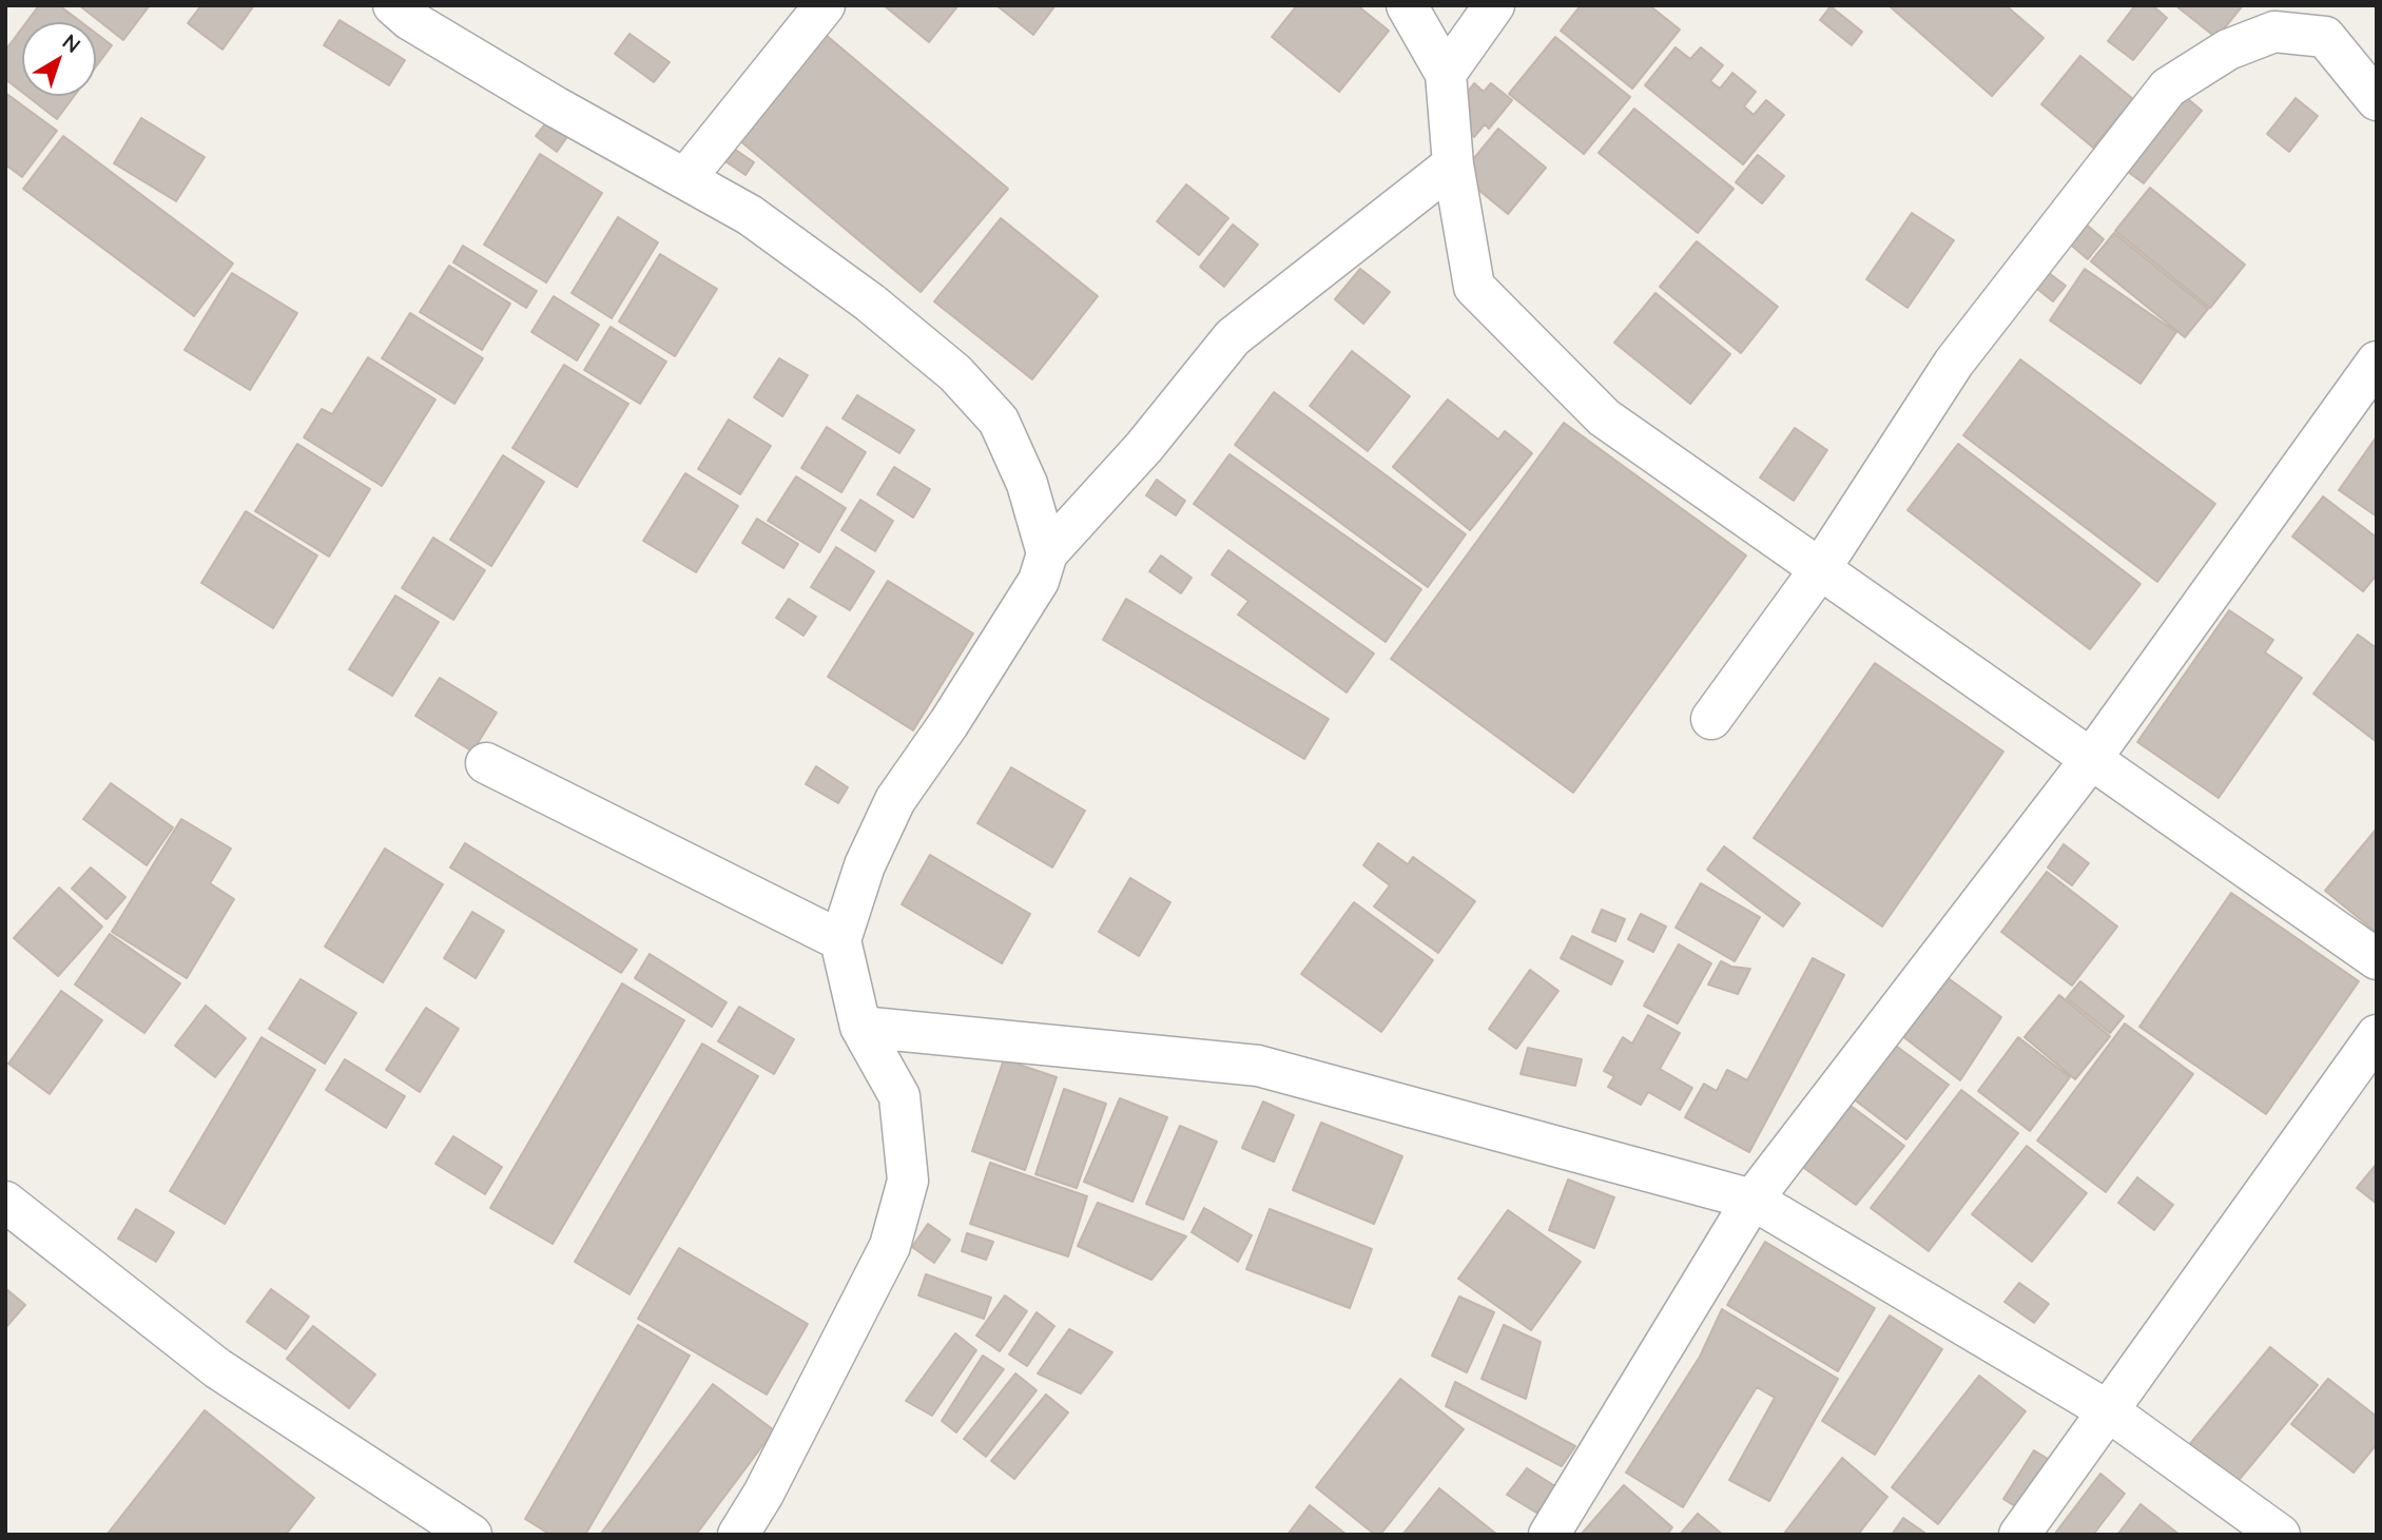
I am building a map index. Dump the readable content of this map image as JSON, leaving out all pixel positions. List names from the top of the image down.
{
  "north": "top right"
}
